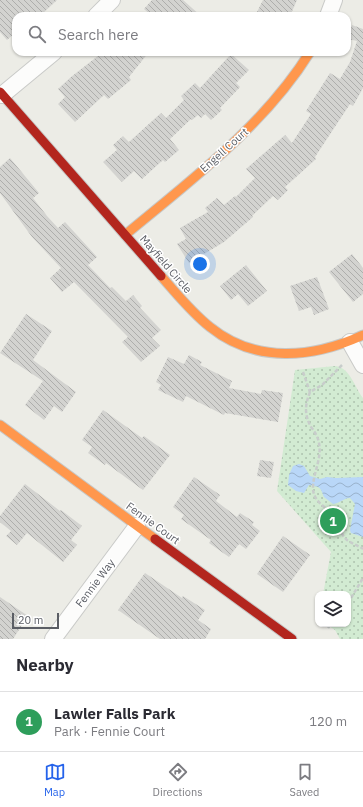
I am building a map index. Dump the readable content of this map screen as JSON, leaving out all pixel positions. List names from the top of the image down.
{
  "streets": {
    "street": [
      "Engell Court",
      "Mayfield Circle",
      "Fennie Court",
      "Fennie Way"
    ]
  },
  "crossings": [
    ["Engell Court", "Mayfield Circle"],
    ["Fennie Court", "Fennie Way"]
  ],
  "scale_bar": "20 m",
  "page": {
    "search": "Search here",
    "pins": "1",
    "scale": "20 m",
    "heading": "Nearby",
    "list": [
      {
        "mark": "1",
        "name": "Lawler Falls Park",
        "note": "Park · Fennie Court",
        "value": "120 m"
      }
    ],
    "nav": ["Map", "Directions", "Saved"]
  }
}
